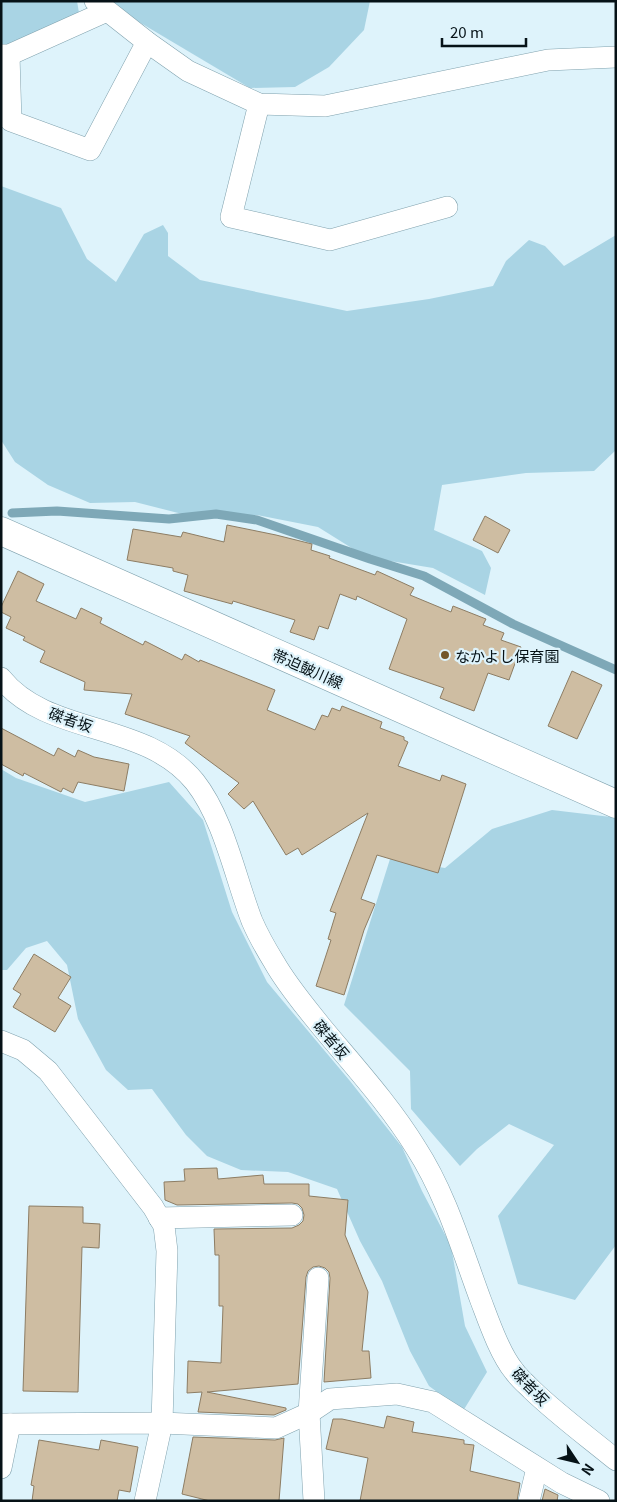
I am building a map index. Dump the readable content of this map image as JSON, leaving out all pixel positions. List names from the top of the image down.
{
  "streets": {
    "street": ["帯迫皷川線", "磔者坂"]
  },
  "places": ["なかよし保育園"],
  "scale_bar": "20 m",
  "north": "bottom right"
}
